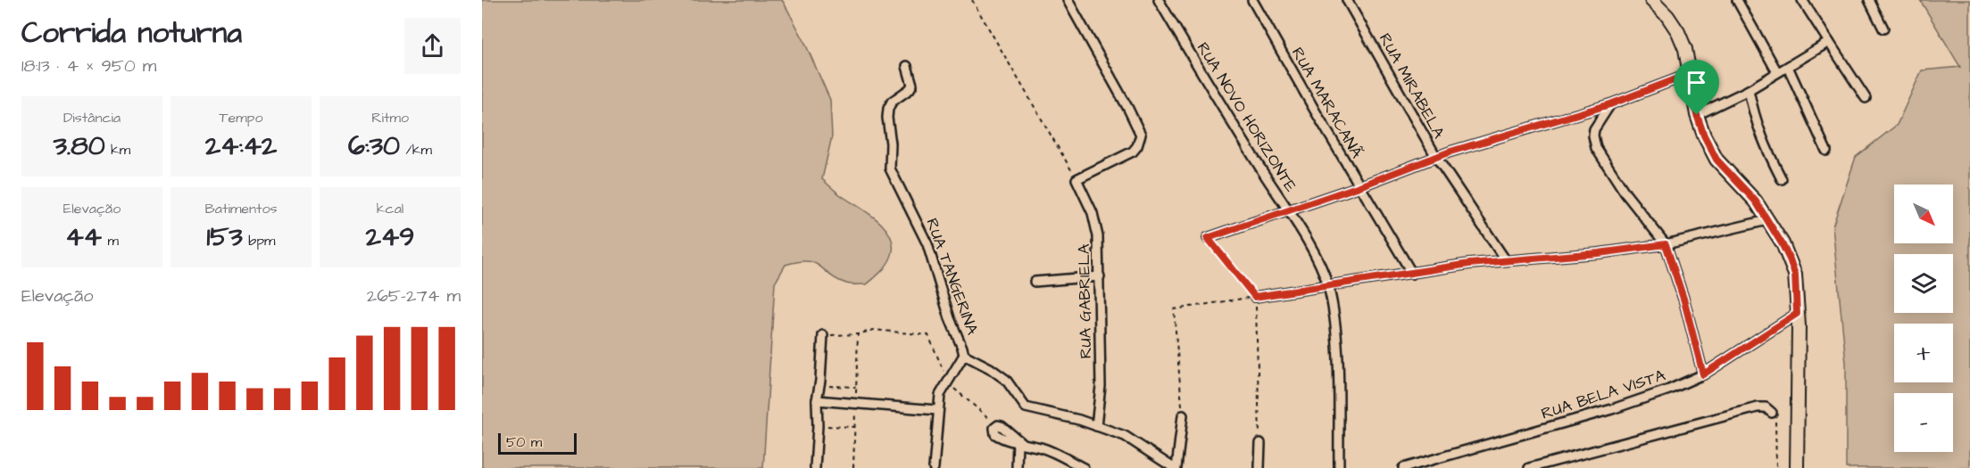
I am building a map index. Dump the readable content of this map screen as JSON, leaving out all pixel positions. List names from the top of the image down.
{
  "streets": {
    "street": [
      "RUA MIRABELA",
      "RUA MARACANÃ",
      "RUA NOVO HORIZONTE",
      "RUA TANGERINA",
      "RUA GABRIELA",
      "RUA BELA VISTA"
    ]
  },
  "scale_bar": "50 m",
  "north": "bottom right",
  "page": {
    "heading": ["Corrida noturna", "18:13 · 4 × 950 m"],
    "stats": [
      ["Distância", "3.80 km"],
      ["Tempo", "24:42"],
      ["Ritmo", "6:30 /km"],
      ["Elevação", "44 m"],
      ["Batimentos", "153 bpm"],
      ["kcal", "249"]
    ],
    "map_buttons": ["+", "−"],
    "chart": ["Elevação", "265–274 m"],
    "scale": "50 m"
  }
}
